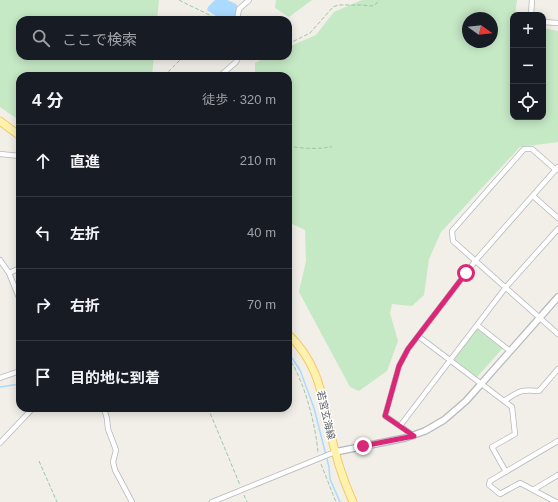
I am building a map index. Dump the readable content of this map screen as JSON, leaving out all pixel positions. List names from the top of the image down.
{
  "streets": {
    "main road": ["若宮玄海線"]
  },
  "north": "right",
  "page": {
    "map_buttons": ["+", "−"],
    "search": "ここで検索",
    "heading": ["4 分", "徒歩 · 320 m"],
    "list": [
      ["直進", "210 m"],
      ["左折", "40 m"],
      ["右折", "70 m"],
      "目的地に到着"
    ]
  }
}
